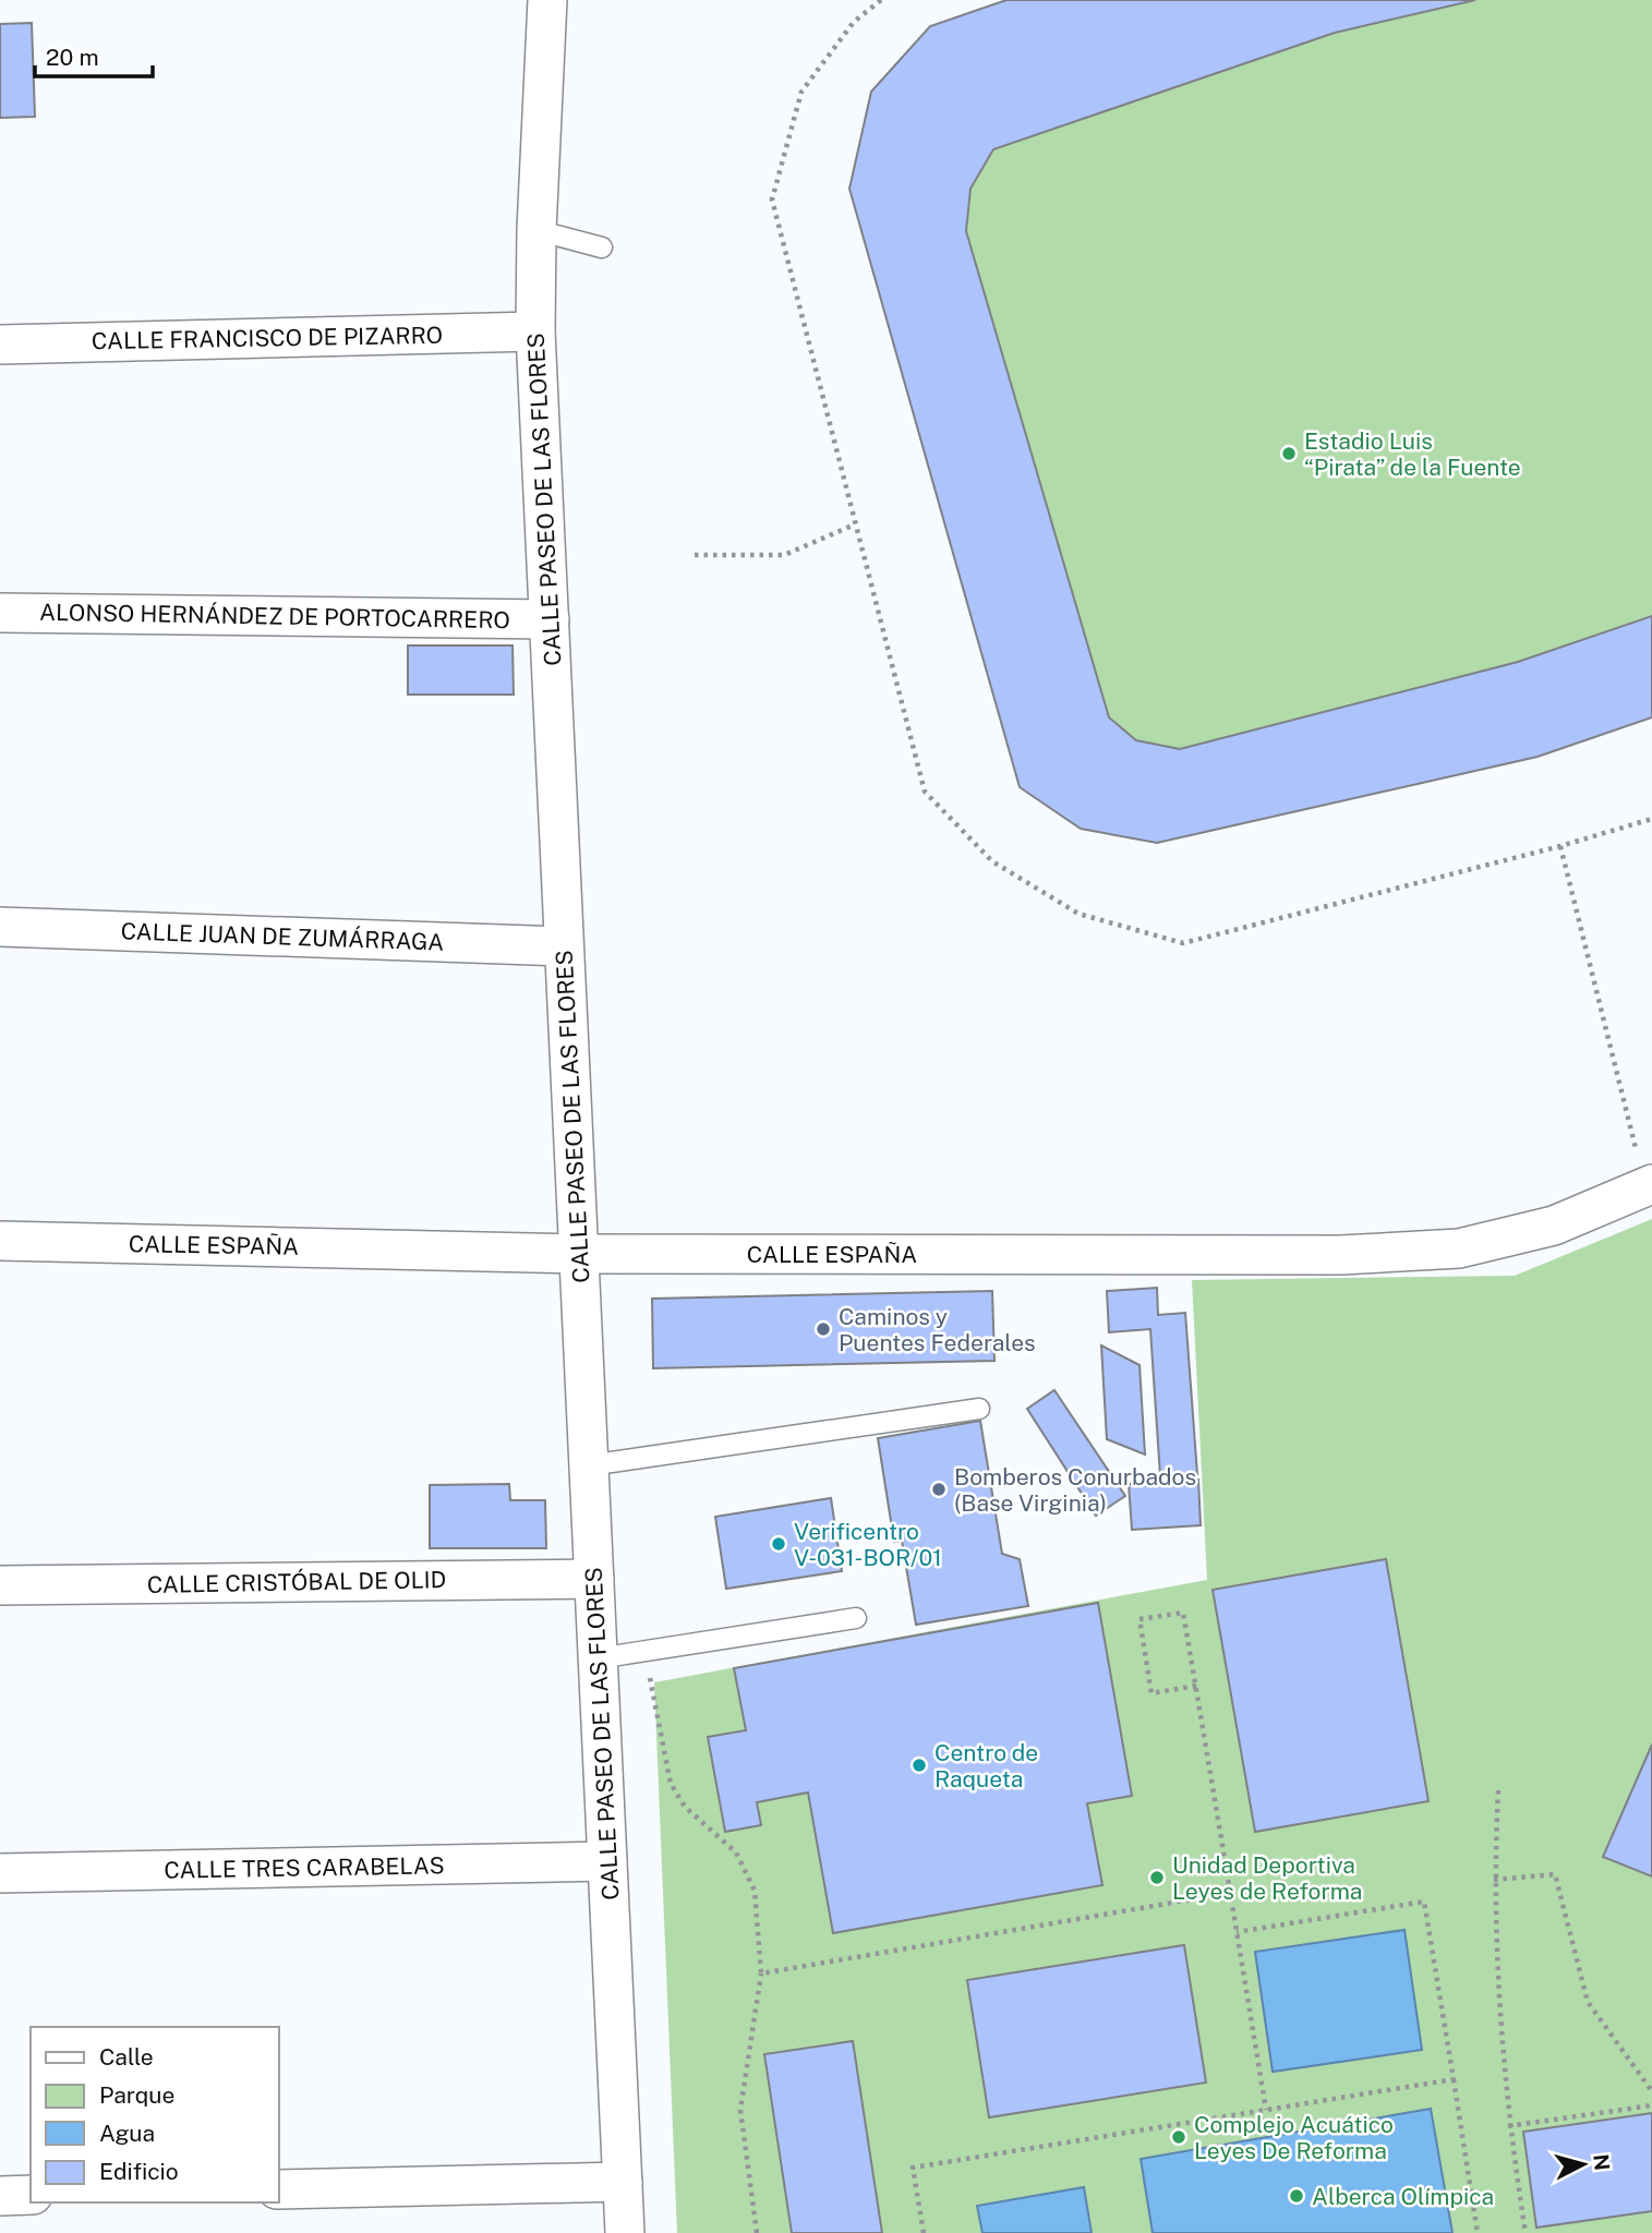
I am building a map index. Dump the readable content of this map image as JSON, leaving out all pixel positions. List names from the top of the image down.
{
  "streets": {
    "street": [
      "CALLE FRANCISCO DE PIZARRO",
      "CALLE PASEO DE LAS FLORES",
      "ALONSO HERNÁNDEZ DE PORTOCARRERO",
      "CALLE JUAN DE ZUMÁRRAGA",
      "CALLE ESPAÑA",
      "CALLE CRISTÓBAL DE OLID",
      "CALLE TRES CARABELAS"
    ]
  },
  "crossings": [
    ["CALLE FRANCISCO DE PIZARRO", "CALLE PASEO DE LAS FLORES"],
    ["CALLE PASEO DE LAS FLORES", "ALONSO HERNÁNDEZ DE PORTOCARRERO"],
    ["CALLE PASEO DE LAS FLORES", "CALLE JUAN DE ZUMÁRRAGA"],
    ["CALLE PASEO DE LAS FLORES", "CALLE ESPAÑA"],
    ["CALLE PASEO DE LAS FLORES", "CALLE CRISTÓBAL DE OLID"],
    ["CALLE PASEO DE LAS FLORES", "CALLE TRES CARABELAS"]
  ],
  "places": [
    "Estadio Luis “Pirata” de la Fuente",
    "Caminos y Puentes Federales",
    "Bomberos Conurbados (Base Virginia)",
    "Verificentro V-031-BOR/01",
    "Centro de Raqueta",
    "Unidad Deportiva Leyes de Reforma",
    "Complejo Acuático Leyes De Reforma",
    "Alberca Olímpica"
  ],
  "legend": [
    "Calle",
    "Parque",
    "Agua",
    "Edificio"
  ],
  "scale_bar": "20 m",
  "north": "right"
}
